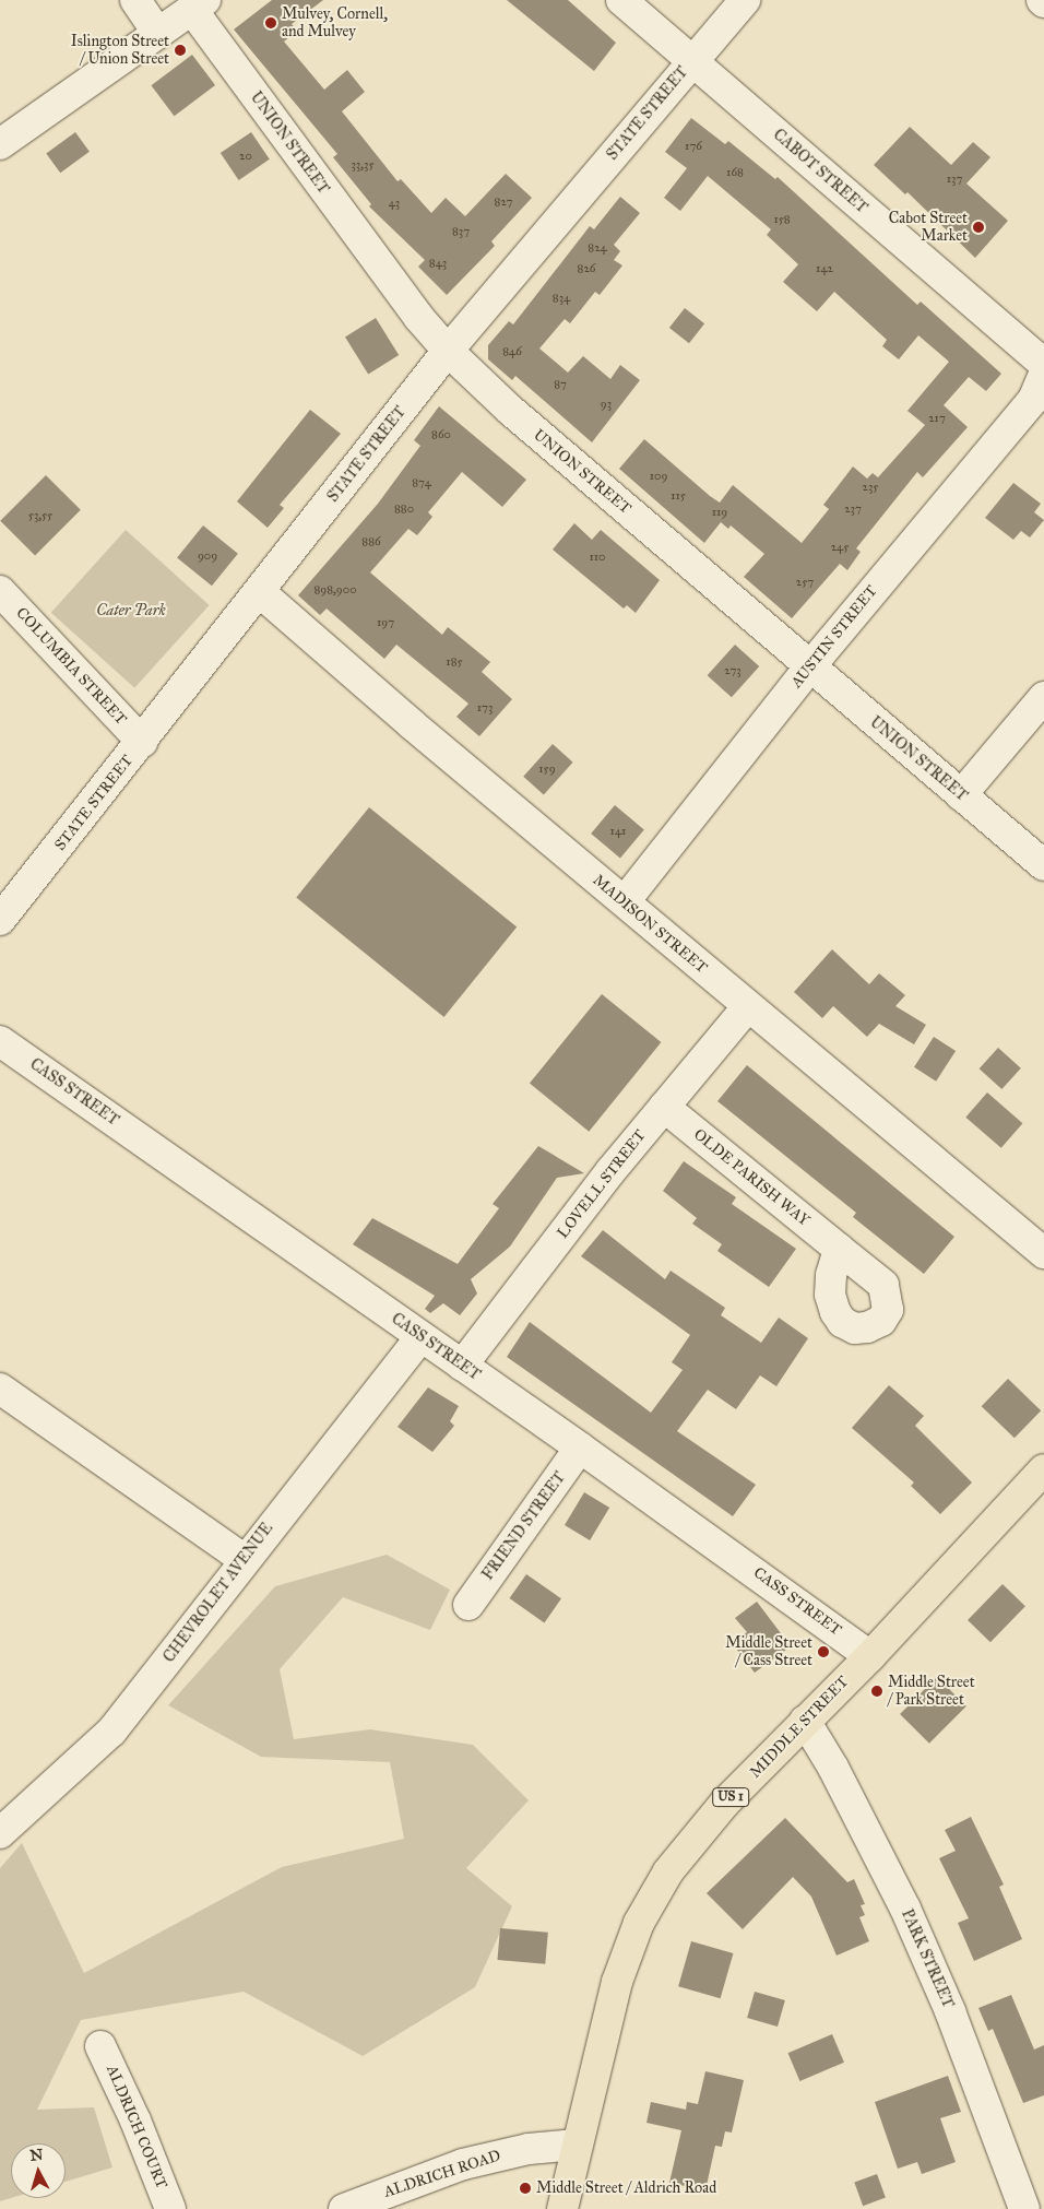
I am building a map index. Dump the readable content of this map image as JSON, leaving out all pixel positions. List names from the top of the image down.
{
  "streets": {
    "main road": ["MIDDLE STREET", "US 1"],
    "street": [
      "STATE STREET",
      "UNION STREET",
      "CABOT STREET",
      "AUSTIN STREET",
      "COLUMBIA STREET",
      "MADISON STREET",
      "CASS STREET",
      "OLDE PARISH WAY",
      "LOVELL STREET",
      "FRIEND STREET",
      "CHEVROLET AVENUE",
      "PARK STREET",
      "ALDRICH COURT",
      "ALDRICH ROAD"
    ]
  },
  "crossings": [
    ["STATE STREET", "UNION STREET"],
    ["STATE STREET", "CABOT STREET"],
    ["STATE STREET", "COLUMBIA STREET"],
    ["STATE STREET", "MADISON STREET"],
    ["UNION STREET", "AUSTIN STREET"],
    ["AUSTIN STREET", "MADISON STREET"],
    ["MADISON STREET", "LOVELL STREET"],
    ["CASS STREET", "LOVELL STREET"],
    ["CASS STREET", "FRIEND STREET"],
    ["CASS STREET", "CHEVROLET AVENUE"],
    ["CASS STREET", "MIDDLE STREET"],
    ["OLDE PARISH WAY", "LOVELL STREET"],
    ["MIDDLE STREET", "PARK STREET"],
    ["MIDDLE STREET", "ALDRICH ROAD"]
  ],
  "parks": ["Cater Park"],
  "places": [
    "Mulvey, Cornell, and Mulvey",
    "Islington Street / Union Street",
    "Cabot Street Market",
    "Middle Street / Cass Street",
    "Middle Street / Park Street",
    "Middle Street / Aldrich Road"
  ],
  "house_numbers": [
    "176",
    "20",
    "33,35",
    "168",
    "137",
    "827",
    "43",
    "158",
    "837",
    "824",
    "843",
    "826",
    "142",
    "834",
    "846",
    "87",
    "93",
    "217",
    "860",
    "109",
    "874",
    "235",
    "115",
    "880",
    "237",
    "119",
    "53,55",
    "886",
    "245",
    "909",
    "110",
    "257",
    "898,900",
    "197",
    "185",
    "273",
    "173",
    "159",
    "141"
  ],
  "north": "top"
}
